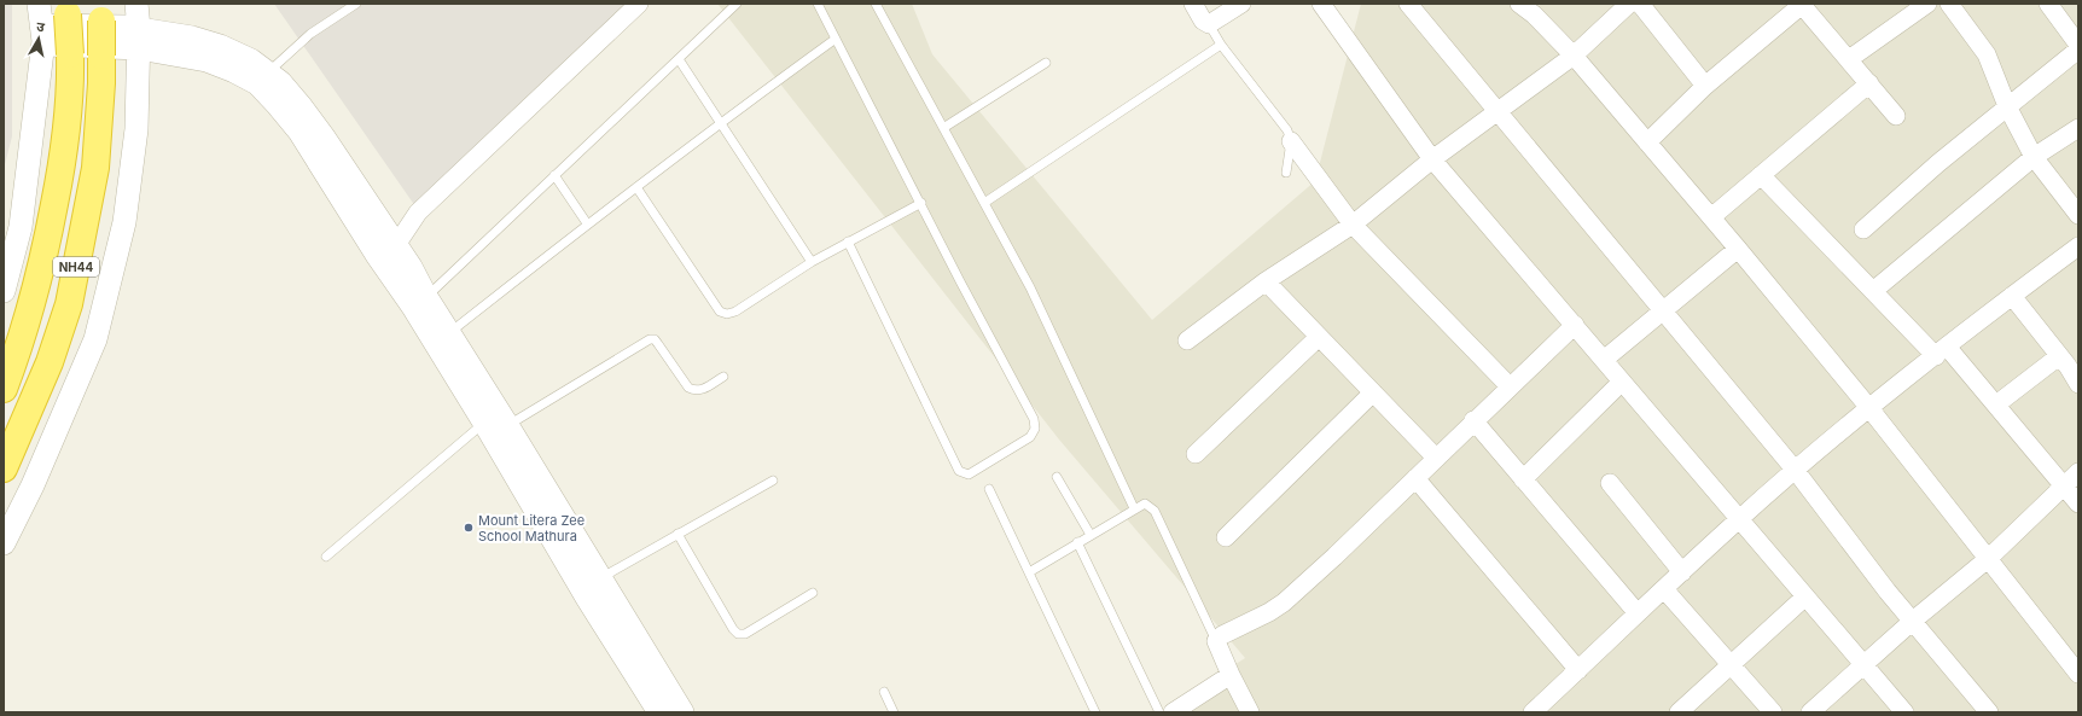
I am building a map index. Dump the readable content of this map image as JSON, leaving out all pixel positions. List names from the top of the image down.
{
  "streets": {
    "highway": ["NH44"]
  },
  "places": ["Mount Litera Zee School Mathura"],
  "north": "top"
}
